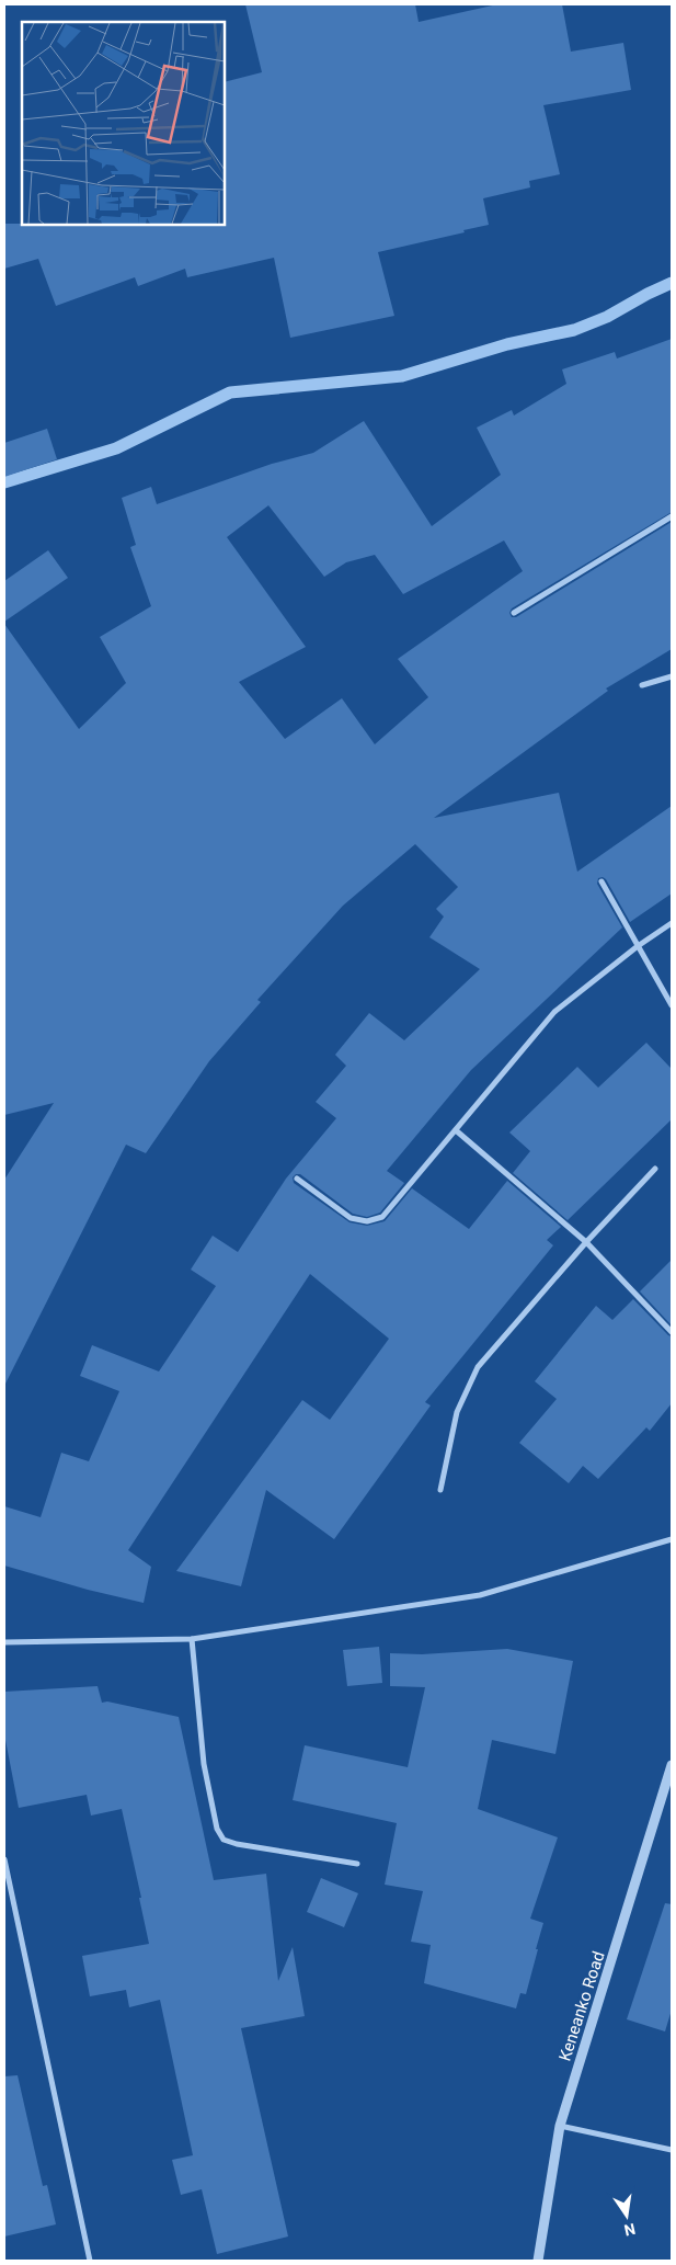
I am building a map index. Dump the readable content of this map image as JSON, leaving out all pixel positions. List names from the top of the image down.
{
  "streets": {
    "street": ["Keneanko Road"]
  },
  "north": "bottom"
}
